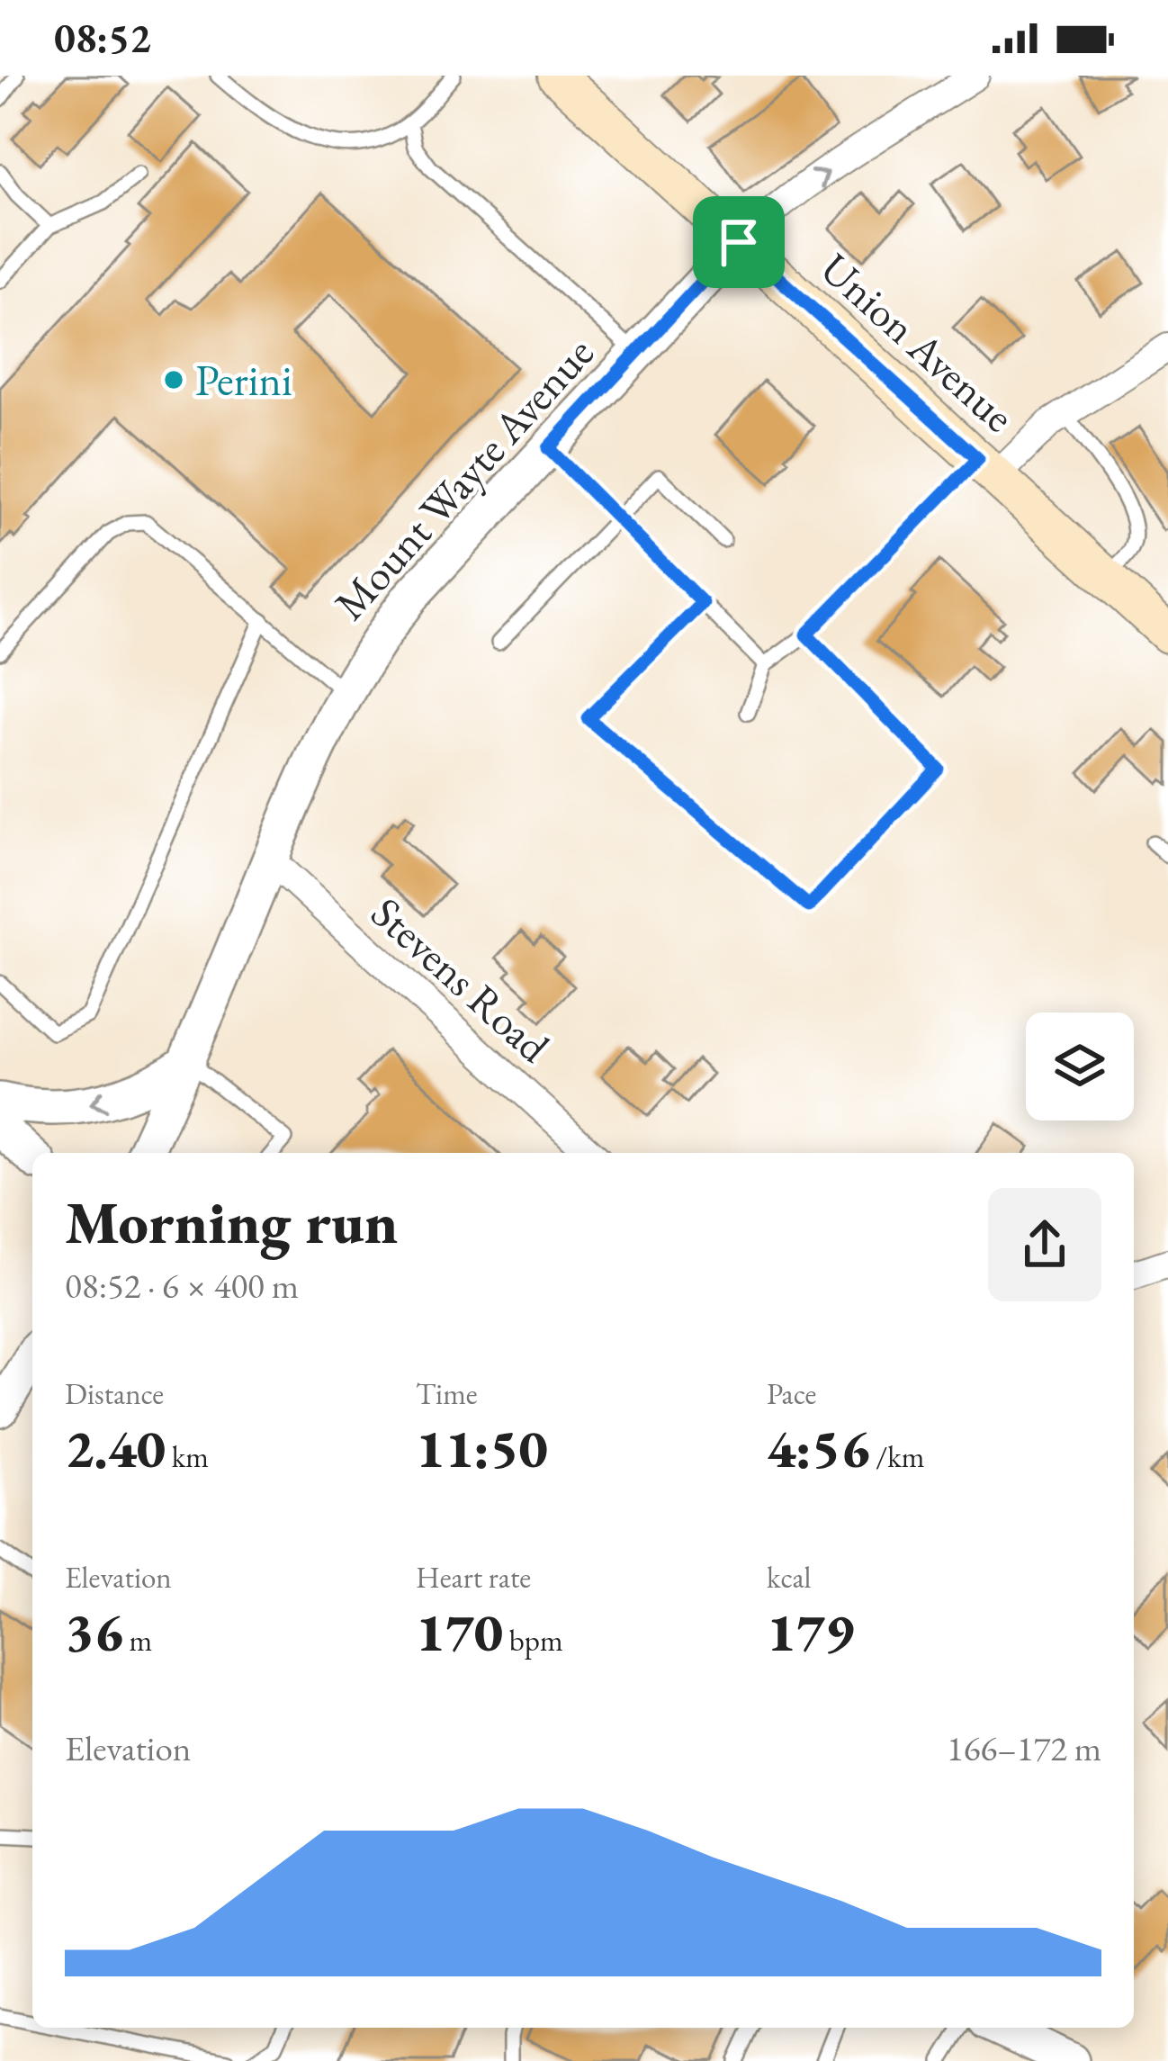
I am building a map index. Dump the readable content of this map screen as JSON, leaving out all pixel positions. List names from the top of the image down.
{
  "streets": {
    "main road": ["Union Avenue"],
    "street": ["Mount Wayte Avenue", "Stevens Road"]
  },
  "crossings": [
    ["Union Avenue", "Mount Wayte Avenue"],
    ["Mount Wayte Avenue", "Stevens Road"]
  ],
  "places": ["Perini"],
  "page": {
    "status": "08:52",
    "heading": ["Morning run", "08:52 · 6 × 400 m"],
    "stats": [
      ["Distance", "2.40 km"],
      ["Time", "11:50"],
      ["Pace", "4:56 /km"],
      ["Elevation", "36 m"],
      ["Heart rate", "170 bpm"],
      ["kcal", "179"]
    ],
    "chart": ["Elevation", "166–172 m"]
  }
}
